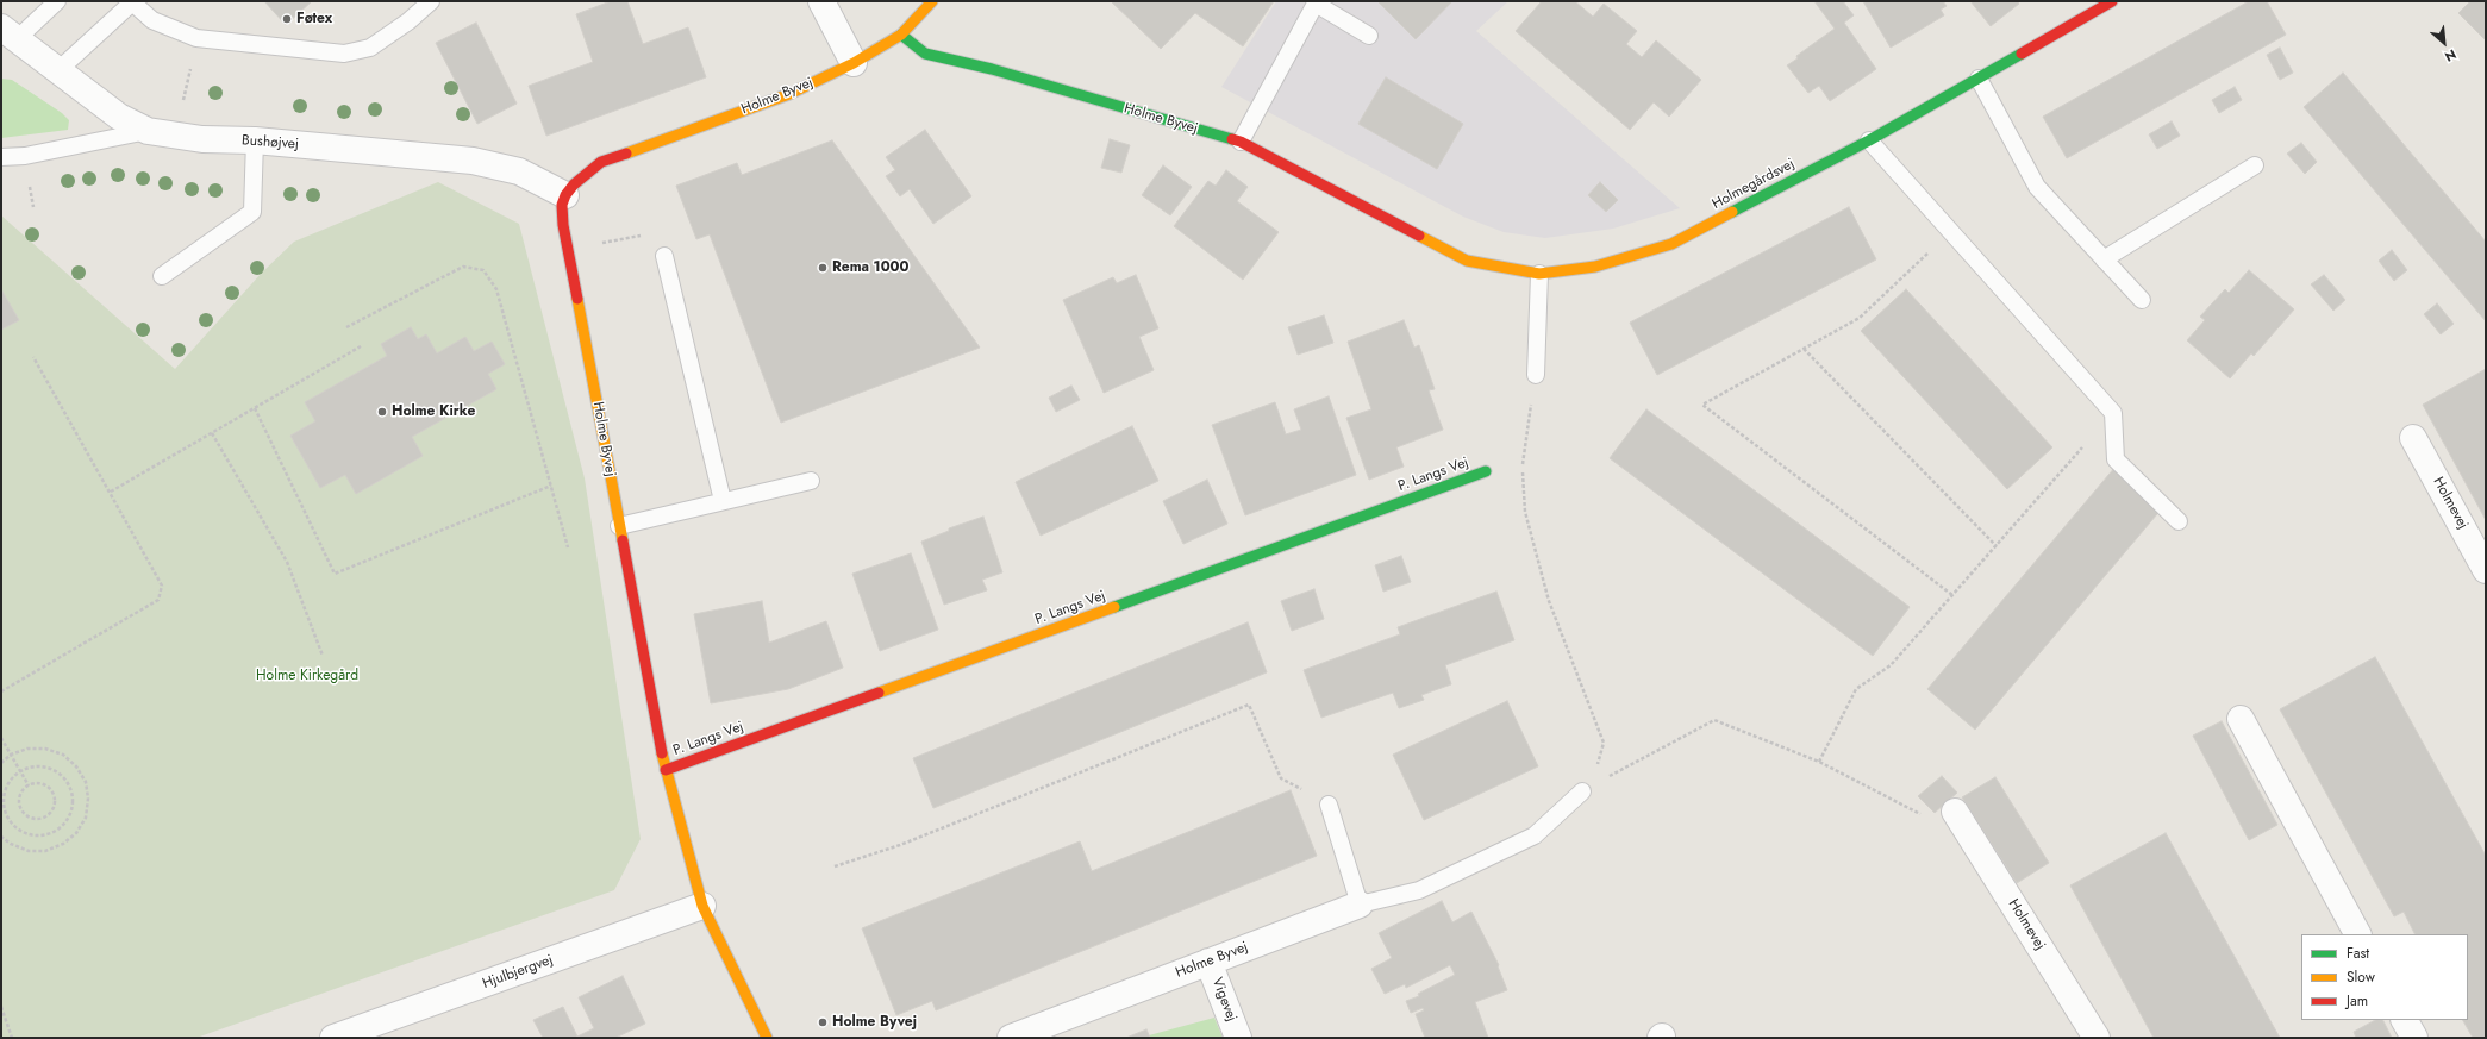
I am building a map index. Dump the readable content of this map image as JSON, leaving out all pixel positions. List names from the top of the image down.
{
  "streets": {
    "street": [
      "Holme Byvej",
      "Bushøjvej",
      "Holmegårdsvej",
      "P. Langs Vej",
      "Holmevej",
      "Hjulbjergvej",
      "Vigevej"
    ]
  },
  "crossings": [
    ["Holme Byvej", "Bushøjvej"],
    ["Holme Byvej", "Holmegårdsvej"],
    ["Holme Byvej", "P. Langs Vej"],
    ["Holme Byvej", "Hjulbjergvej"],
    ["Holme Byvej", "Vigevej"]
  ],
  "parks": ["Holme Kirkegård"],
  "places": [
    "Føtex",
    "Rema 1000",
    "Holme Kirke",
    "Holme Byvej"
  ],
  "legend": ["Fast", "Slow", "Jam"],
  "north": "bottom right"
}
